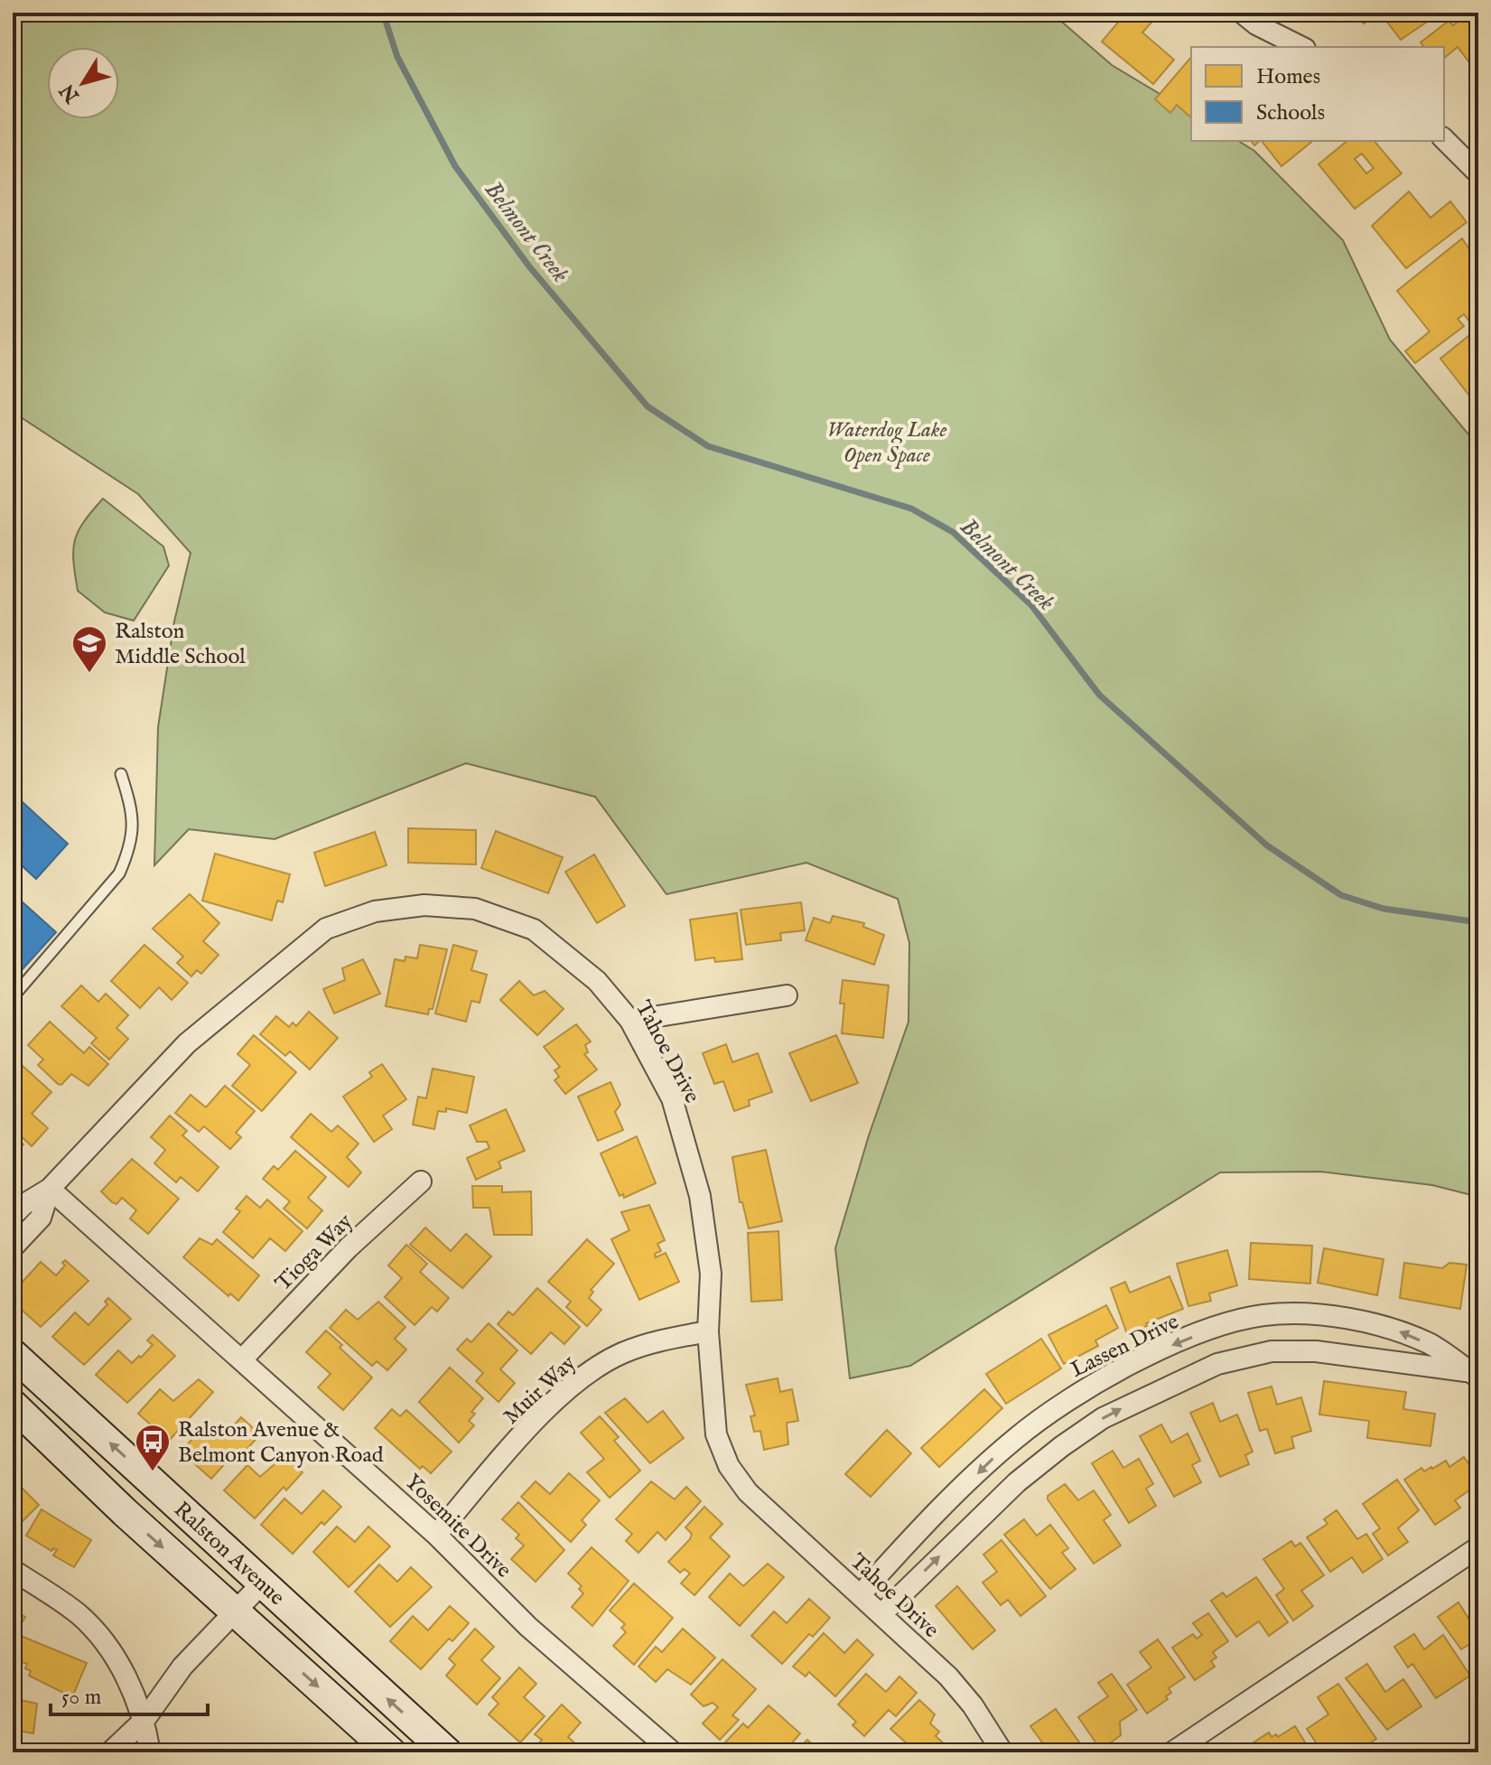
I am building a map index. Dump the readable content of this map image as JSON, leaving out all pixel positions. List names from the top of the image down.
{
  "streets": {
    "main road": ["Ralston Avenue"],
    "street": [
      "Tahoe Drive",
      "Tioga Way",
      "Lassen Drive",
      "Muir Way",
      "Yosemite Drive"
    ]
  },
  "crossings": [
    ["Tahoe Drive", "Lassen Drive"],
    ["Tahoe Drive", "Muir Way"],
    ["Tahoe Drive", "Yosemite Drive"],
    ["Tioga Way", "Yosemite Drive"],
    ["Muir Way", "Yosemite Drive"]
  ],
  "water": ["Belmont Creek"],
  "parks": ["Waterdog Lake Open Space"],
  "places": {
    "school or university": ["Ralston Middle School"],
    "bus stop": ["Ralston Avenue & Belmont Canyon Road"]
  },
  "legend": ["Homes", "Schools"],
  "scale_bar": "50 m",
  "north": "bottom left"
}
